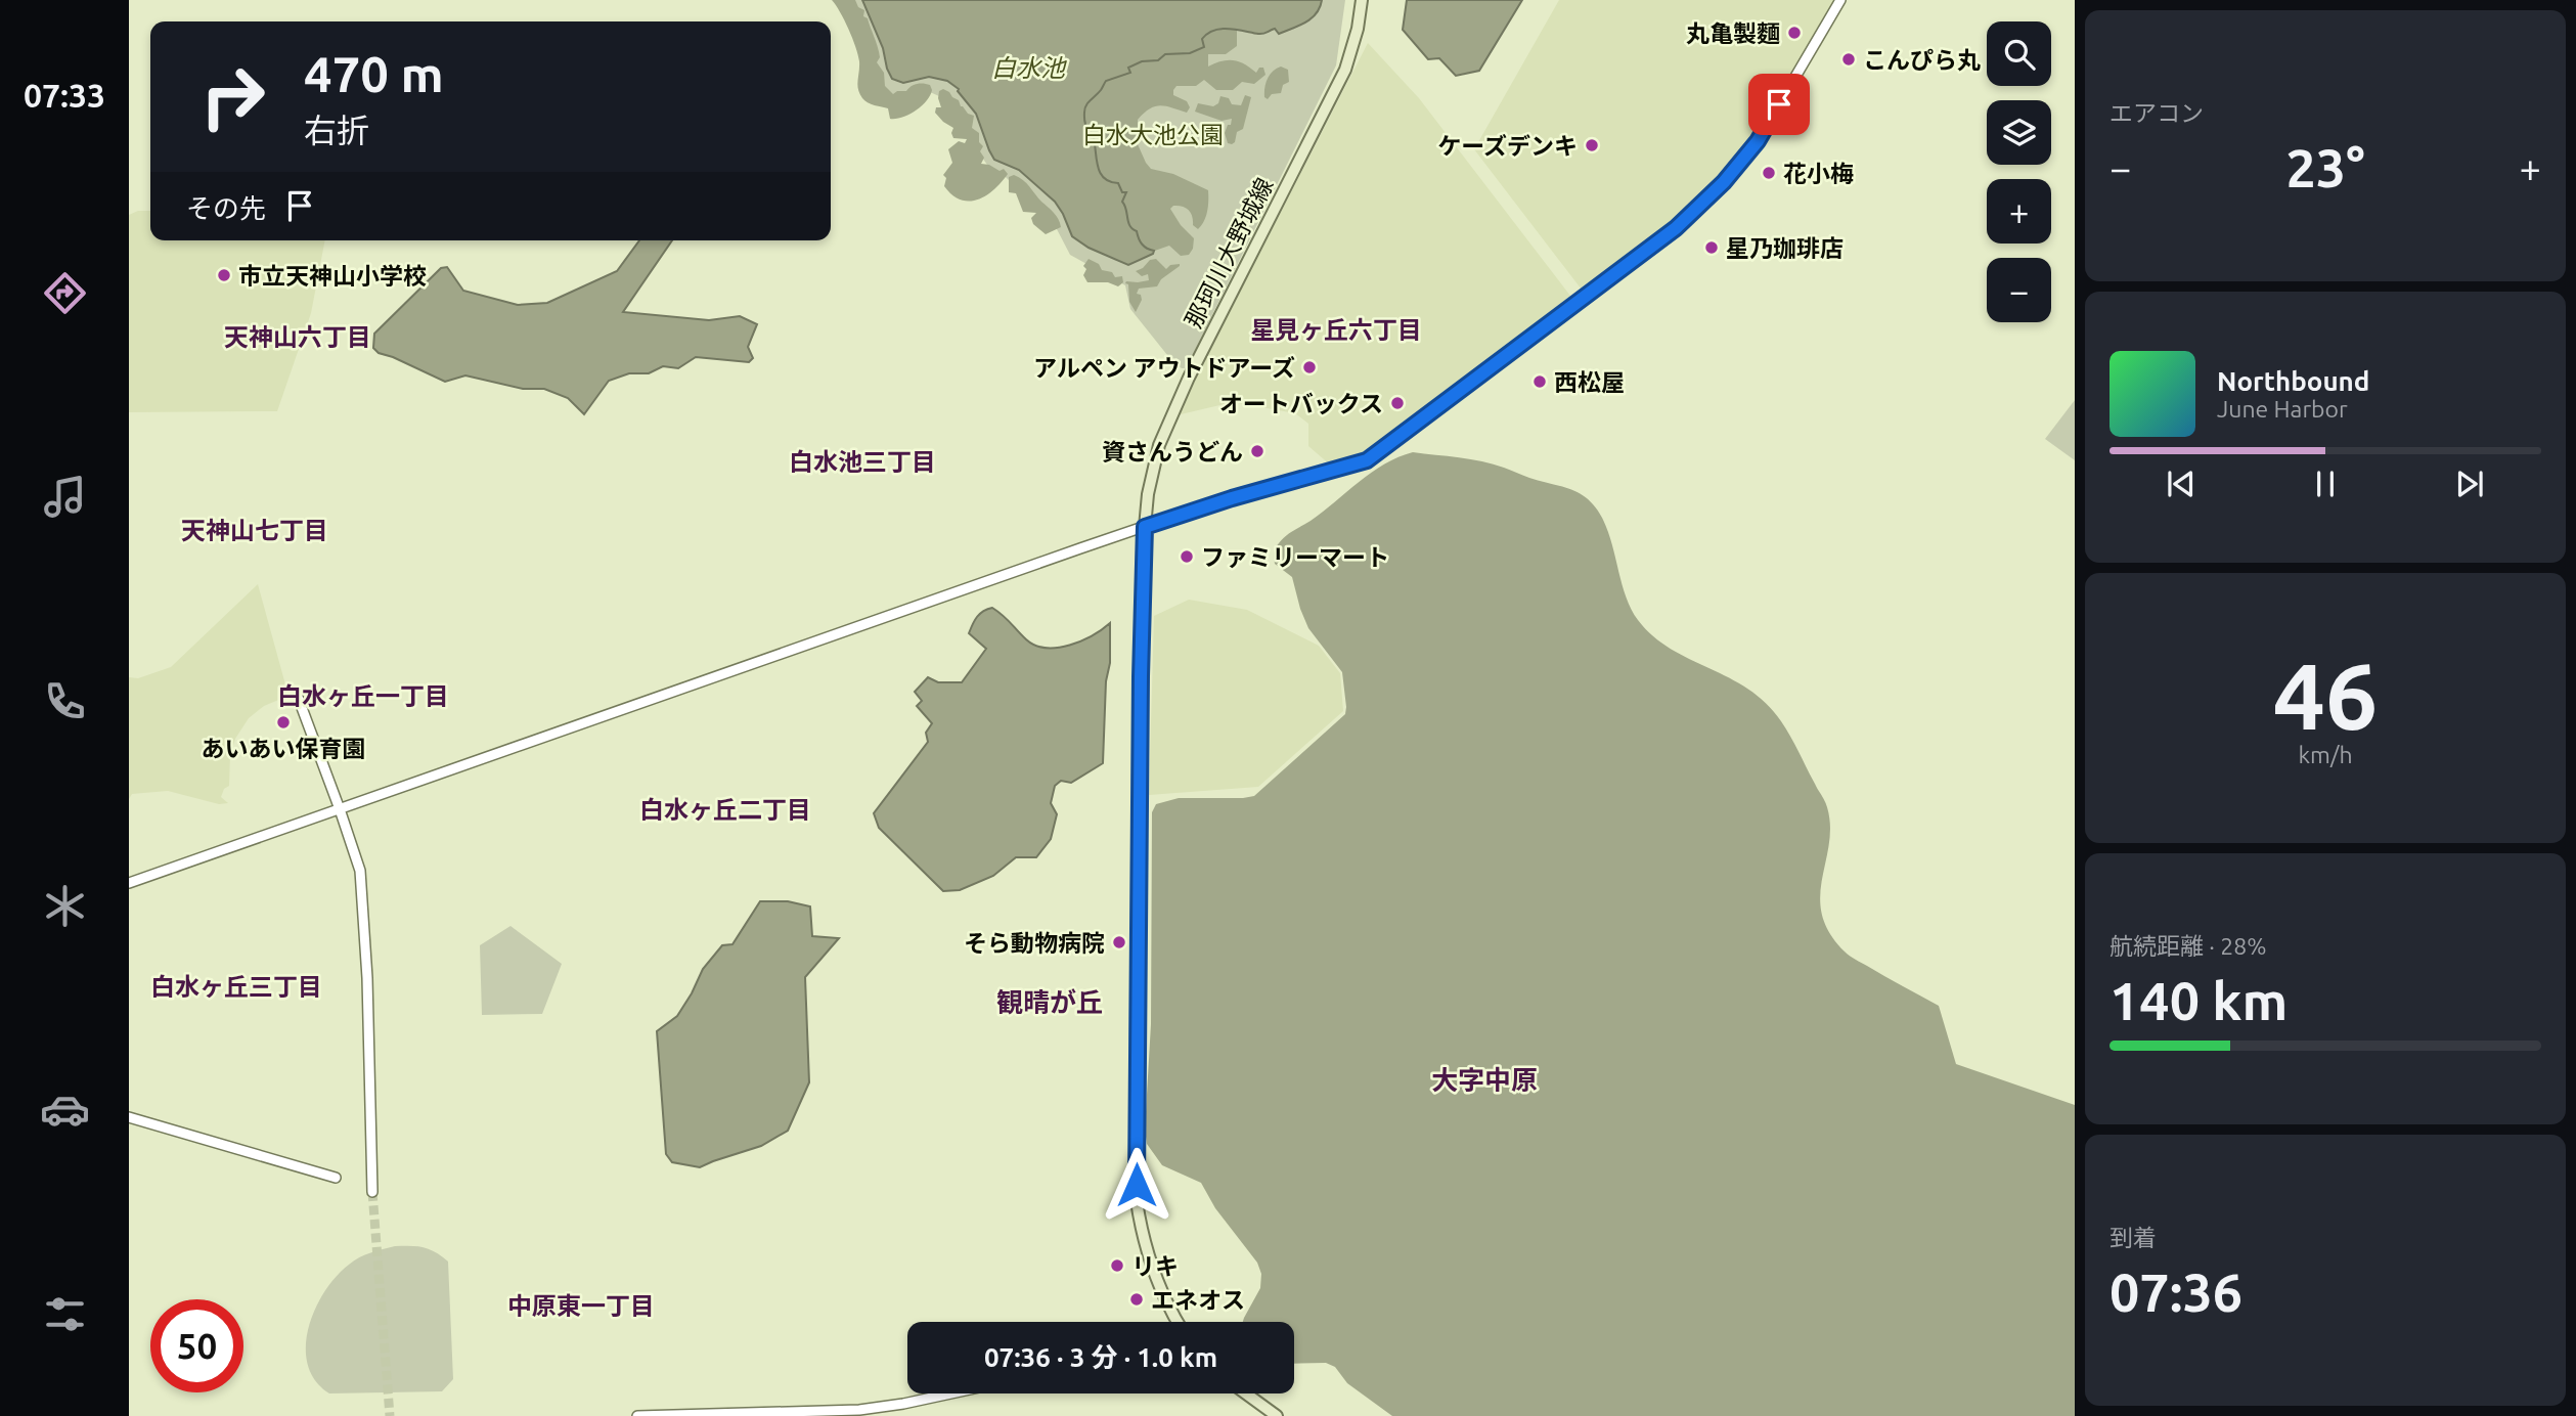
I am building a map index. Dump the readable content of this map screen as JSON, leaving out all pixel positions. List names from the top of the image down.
{
  "streets": {
    "main road": ["那珂川大野城線"]
  },
  "districts": [
    "星見ヶ丘六丁目",
    "天神山六丁目",
    "白水池三丁目",
    "天神山七丁目",
    "白水ヶ丘一丁目",
    "白水ヶ丘二丁目",
    "白水ヶ丘三丁目",
    "観晴が丘",
    "大字中原",
    "中原東一丁目"
  ],
  "water": ["白水池"],
  "parks": ["白水大池公園"],
  "places": [
    "丸亀製麵",
    "こんぴら丸",
    "ケーズデンキ",
    "花小梅",
    "星乃珈琲店",
    "市立天神山小学校",
    "アルペン アウトドアーズ",
    "西松屋",
    "オートバックス",
    "資さんうどん",
    "ファミリーマート",
    "あいあい保育園",
    "そら動物病院",
    "リキ",
    "エネオス"
  ],
  "page": {
    "tabs": "07:33",
    "tile": [
      "エアコン",
      ["46", "km/h"],
      ["航続距離 · 28%", "140 km"],
      ["到着", "07:36"]
    ],
    "map_buttons": ["+", "−"],
    "turn": ["470 m", "右折"],
    "heat": ["−", "23°", "+"],
    "then": "その先",
    "song": ["Northbound", "June Harbor"],
    "limit": "50",
    "trip": "07:36 · 3 分 · 1.0 km"
  }
}
